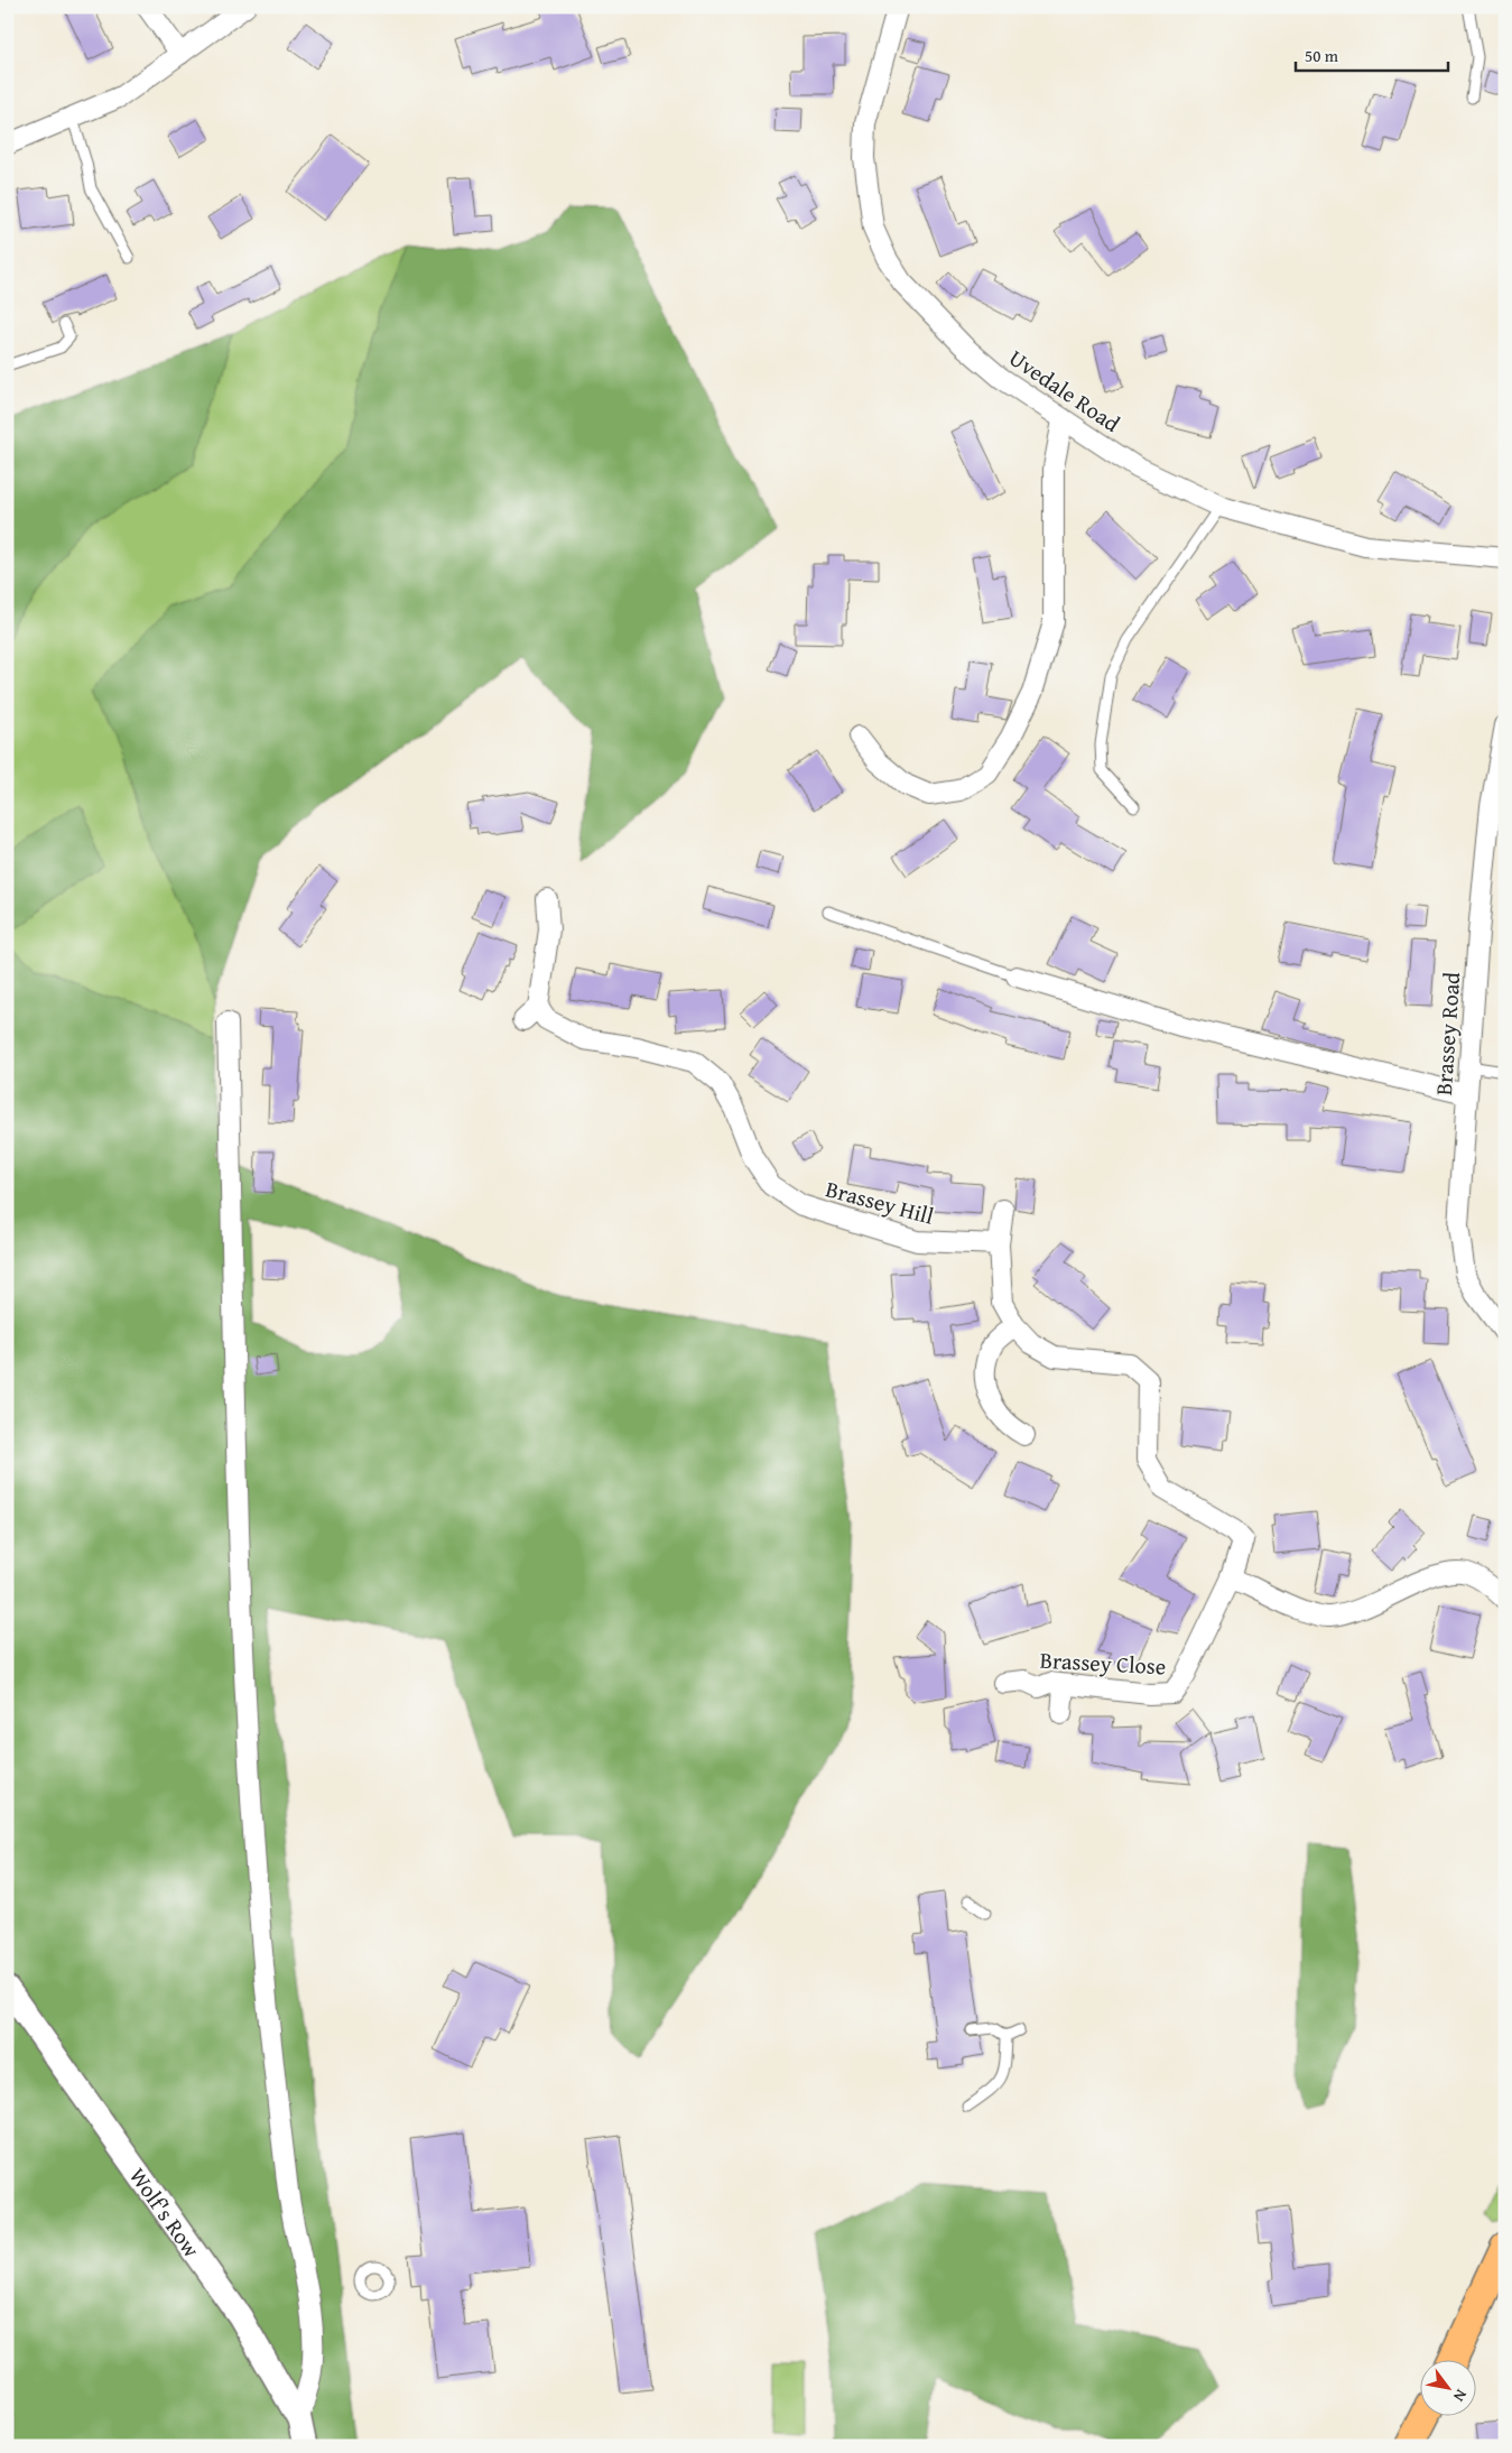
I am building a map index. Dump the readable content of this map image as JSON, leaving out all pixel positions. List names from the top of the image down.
{
  "streets": {
    "street": [
      "Uvedale Road",
      "Brassey Road",
      "Brassey Hill",
      "Brassey Close",
      "Wolf's Row"
    ]
  },
  "scale_bar": "50 m",
  "north": "bottom right"
}
